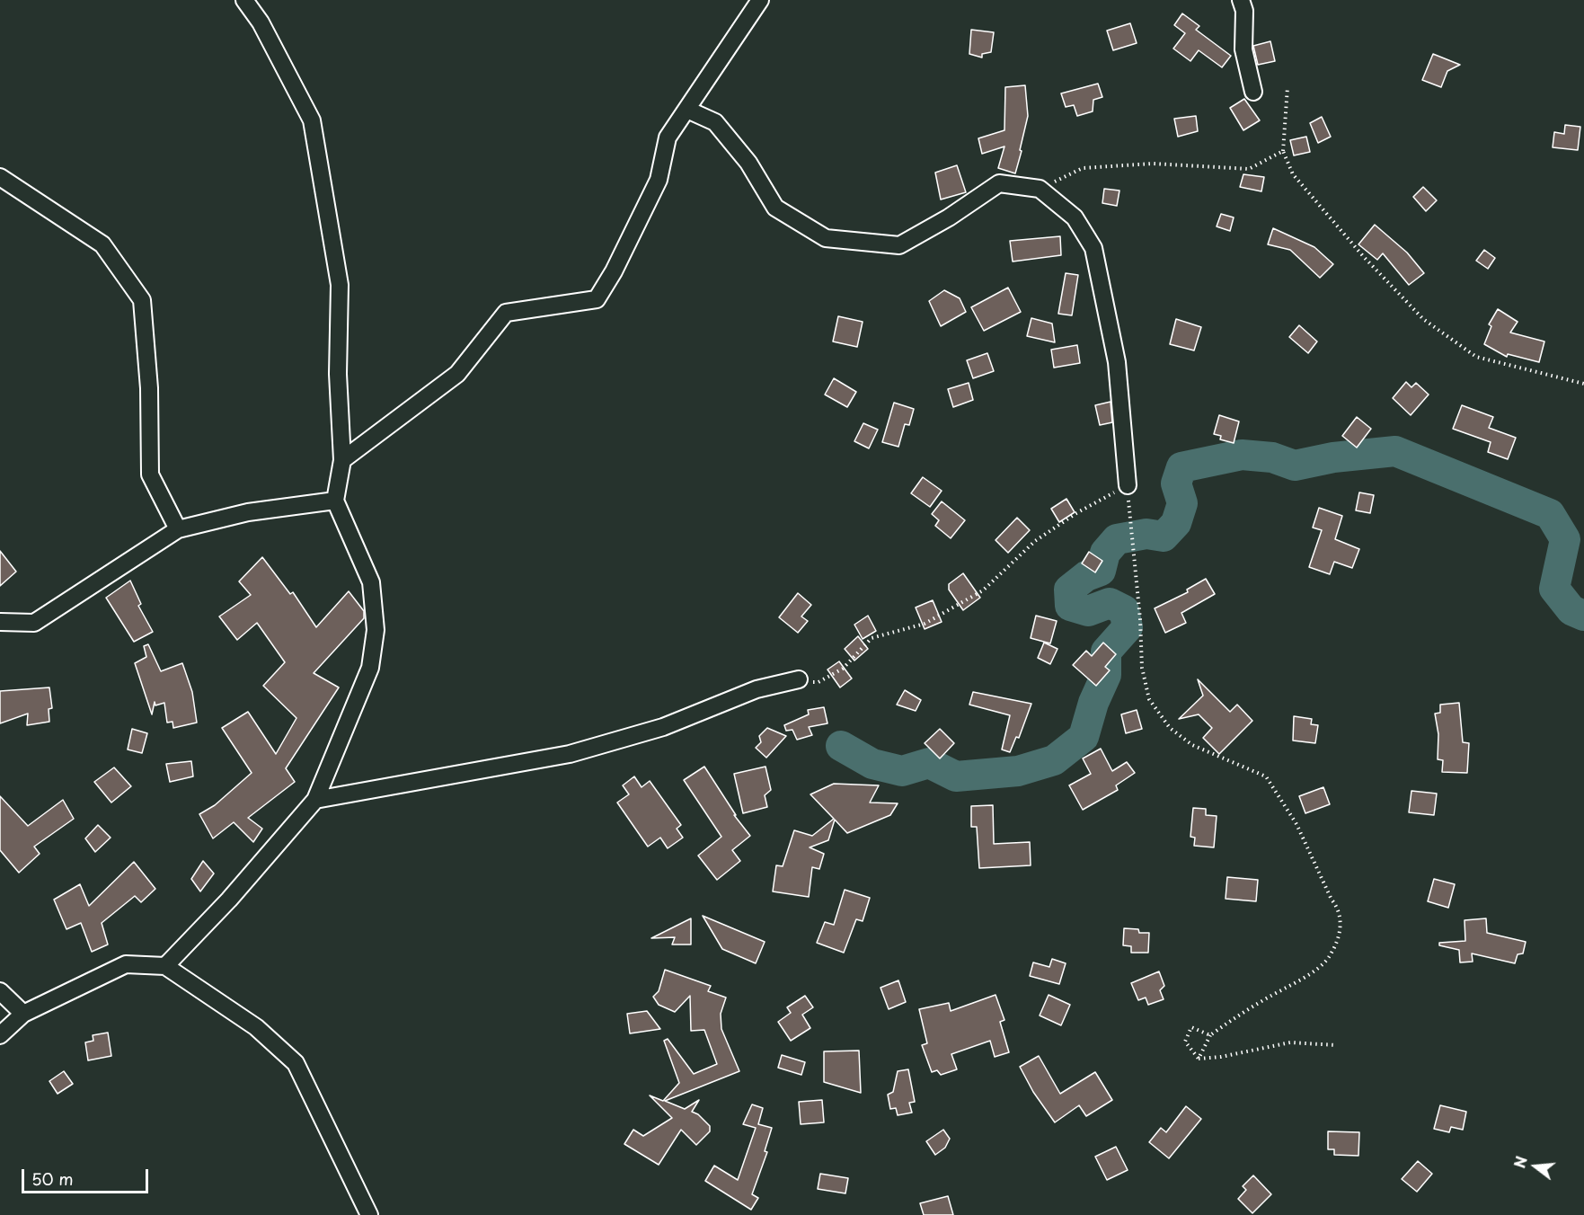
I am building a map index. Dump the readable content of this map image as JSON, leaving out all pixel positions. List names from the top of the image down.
{
  "scale_bar": "50 m",
  "north": "left"
}
